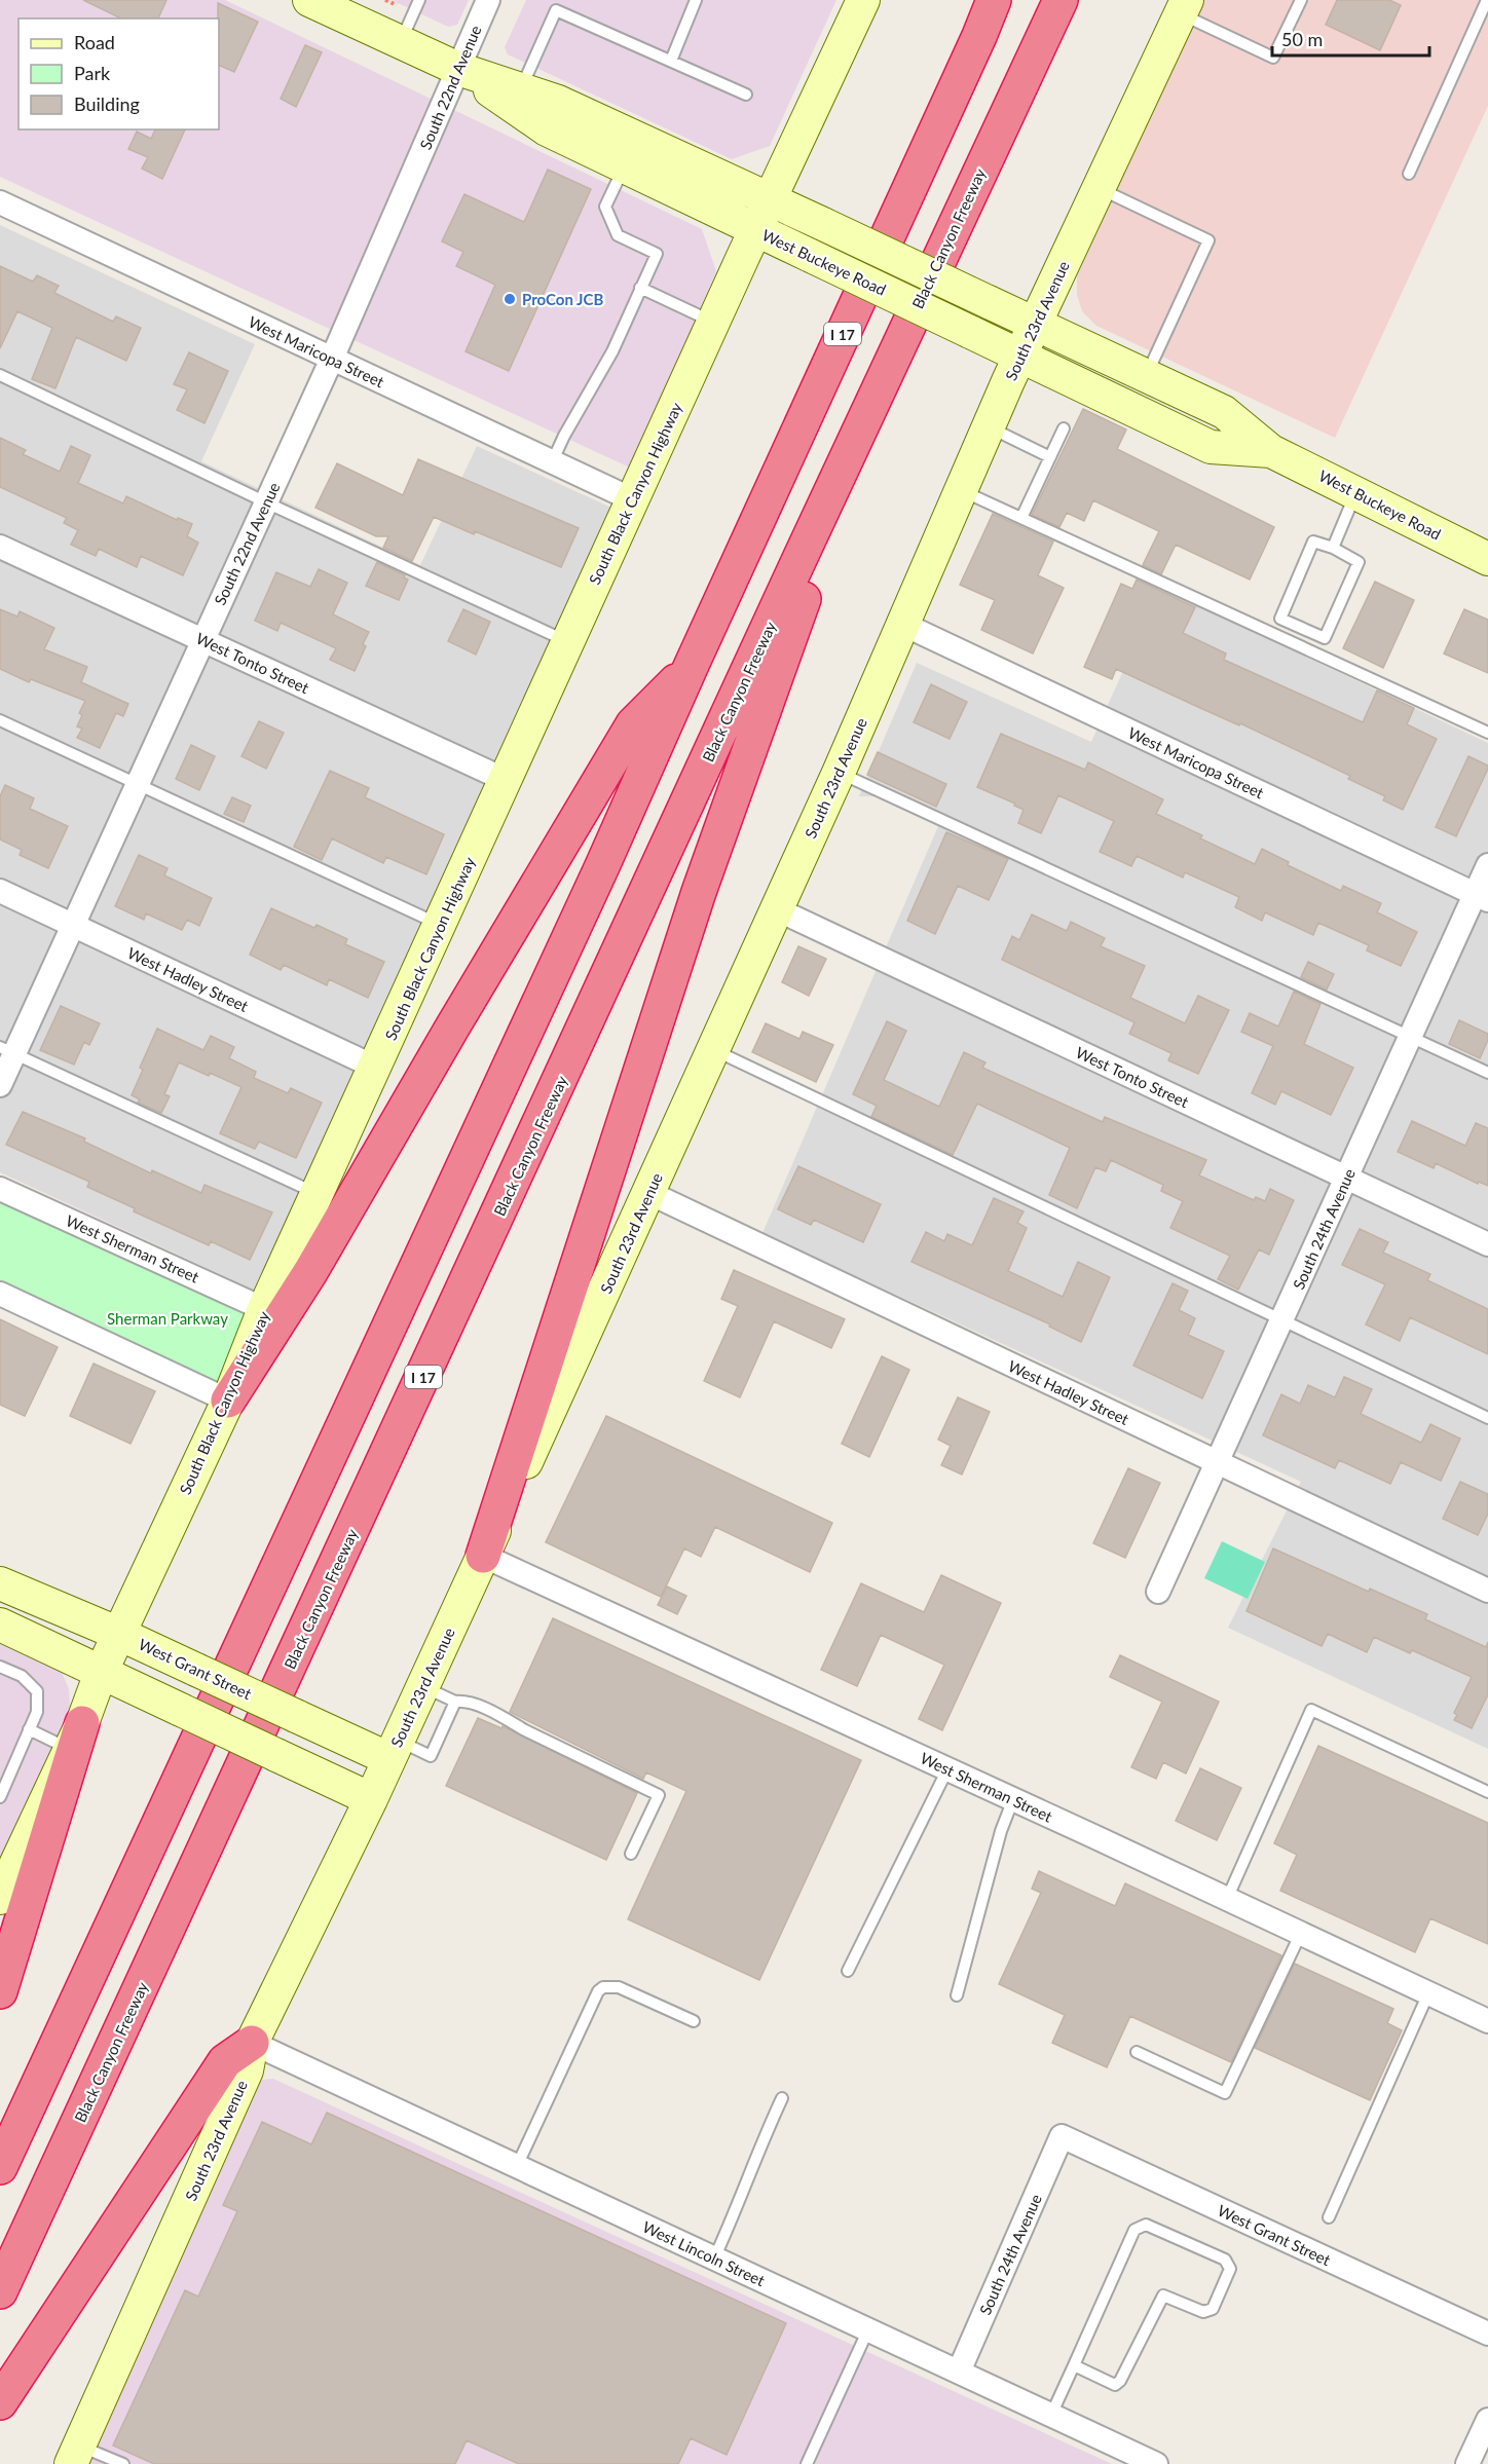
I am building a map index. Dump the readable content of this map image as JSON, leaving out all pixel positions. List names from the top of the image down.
{
  "streets": {
    "highway": ["Black Canyon Freeway", "I 17"],
    "main road": [
      "West Buckeye Road",
      "South 23rd Avenue",
      "South Black Canyon Highway",
      "West Grant Street"
    ],
    "street": [
      "South 22nd Avenue",
      "West Maricopa Street",
      "West Tonto Street",
      "West Hadley Street",
      "South 24th Avenue",
      "West Sherman Street",
      "West Lincoln Street"
    ]
  },
  "crossings": [
    ["South 22nd Avenue", "West Buckeye Road"],
    ["South 22nd Avenue", "West Maricopa Street"],
    ["South 22nd Avenue", "West Tonto Street"],
    ["South 22nd Avenue", "West Hadley Street"],
    ["West Buckeye Road", "South 23rd Avenue"],
    ["West Buckeye Road", "South Black Canyon Highway"],
    ["South 23rd Avenue", "West Maricopa Street"],
    ["South 23rd Avenue", "West Tonto Street"],
    ["South 23rd Avenue", "West Hadley Street"],
    ["South 23rd Avenue", "West Sherman Street"],
    ["South 23rd Avenue", "West Grant Street"],
    ["South 23rd Avenue", "West Lincoln Street"],
    ["West Maricopa Street", "South Black Canyon Highway"],
    ["West Maricopa Street", "South 24th Avenue"],
    ["South Black Canyon Highway", "West Tonto Street"],
    ["South Black Canyon Highway", "West Hadley Street"],
    ["South Black Canyon Highway", "West Sherman Street"],
    ["South Black Canyon Highway", "West Grant Street"],
    ["West Tonto Street", "South 24th Avenue"],
    ["West Hadley Street", "South 24th Avenue"],
    ["South 24th Avenue", "West Grant Street"],
    ["South 24th Avenue", "West Lincoln Street"]
  ],
  "parks": ["Sherman Parkway"],
  "places": ["ProCon JCB"],
  "legend": ["Road", "Park", "Building"],
  "scale_bar": "50 m"
}
